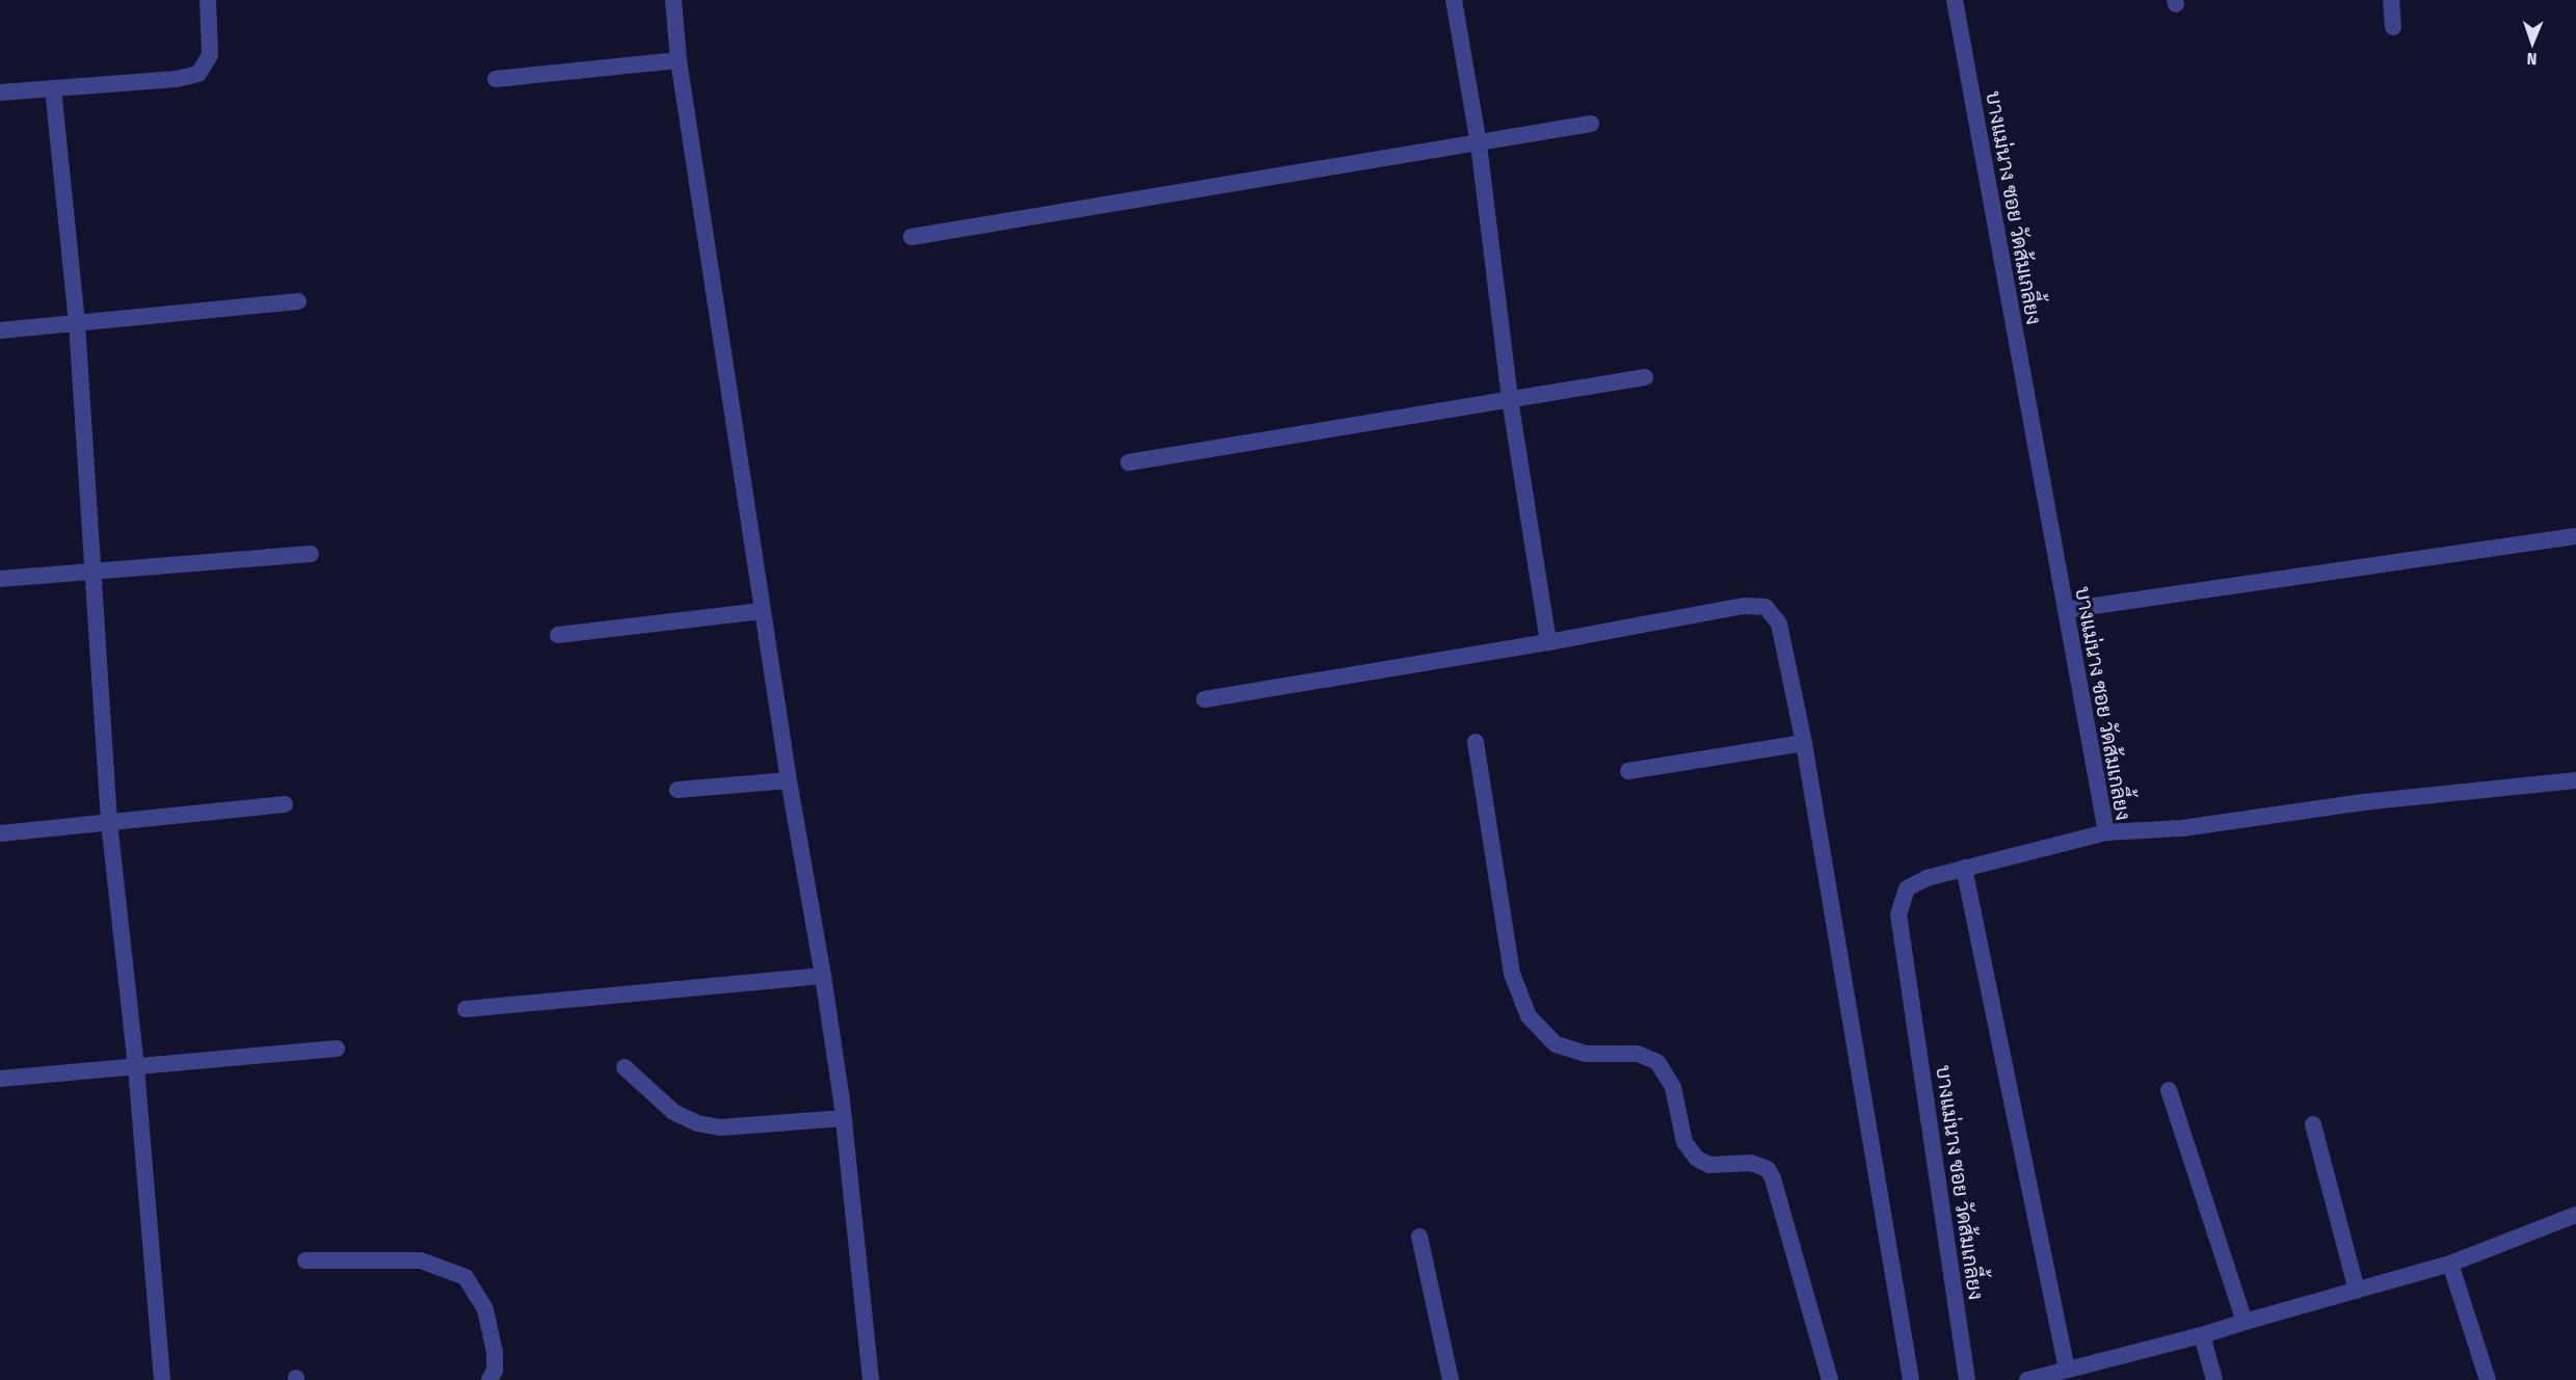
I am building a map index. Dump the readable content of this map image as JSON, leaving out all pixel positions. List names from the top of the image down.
{
  "streets": {
    "street": ["บางแม่นาง ซอย วัดส้มเกลี้ยง"]
  },
  "north": "bottom"
}
